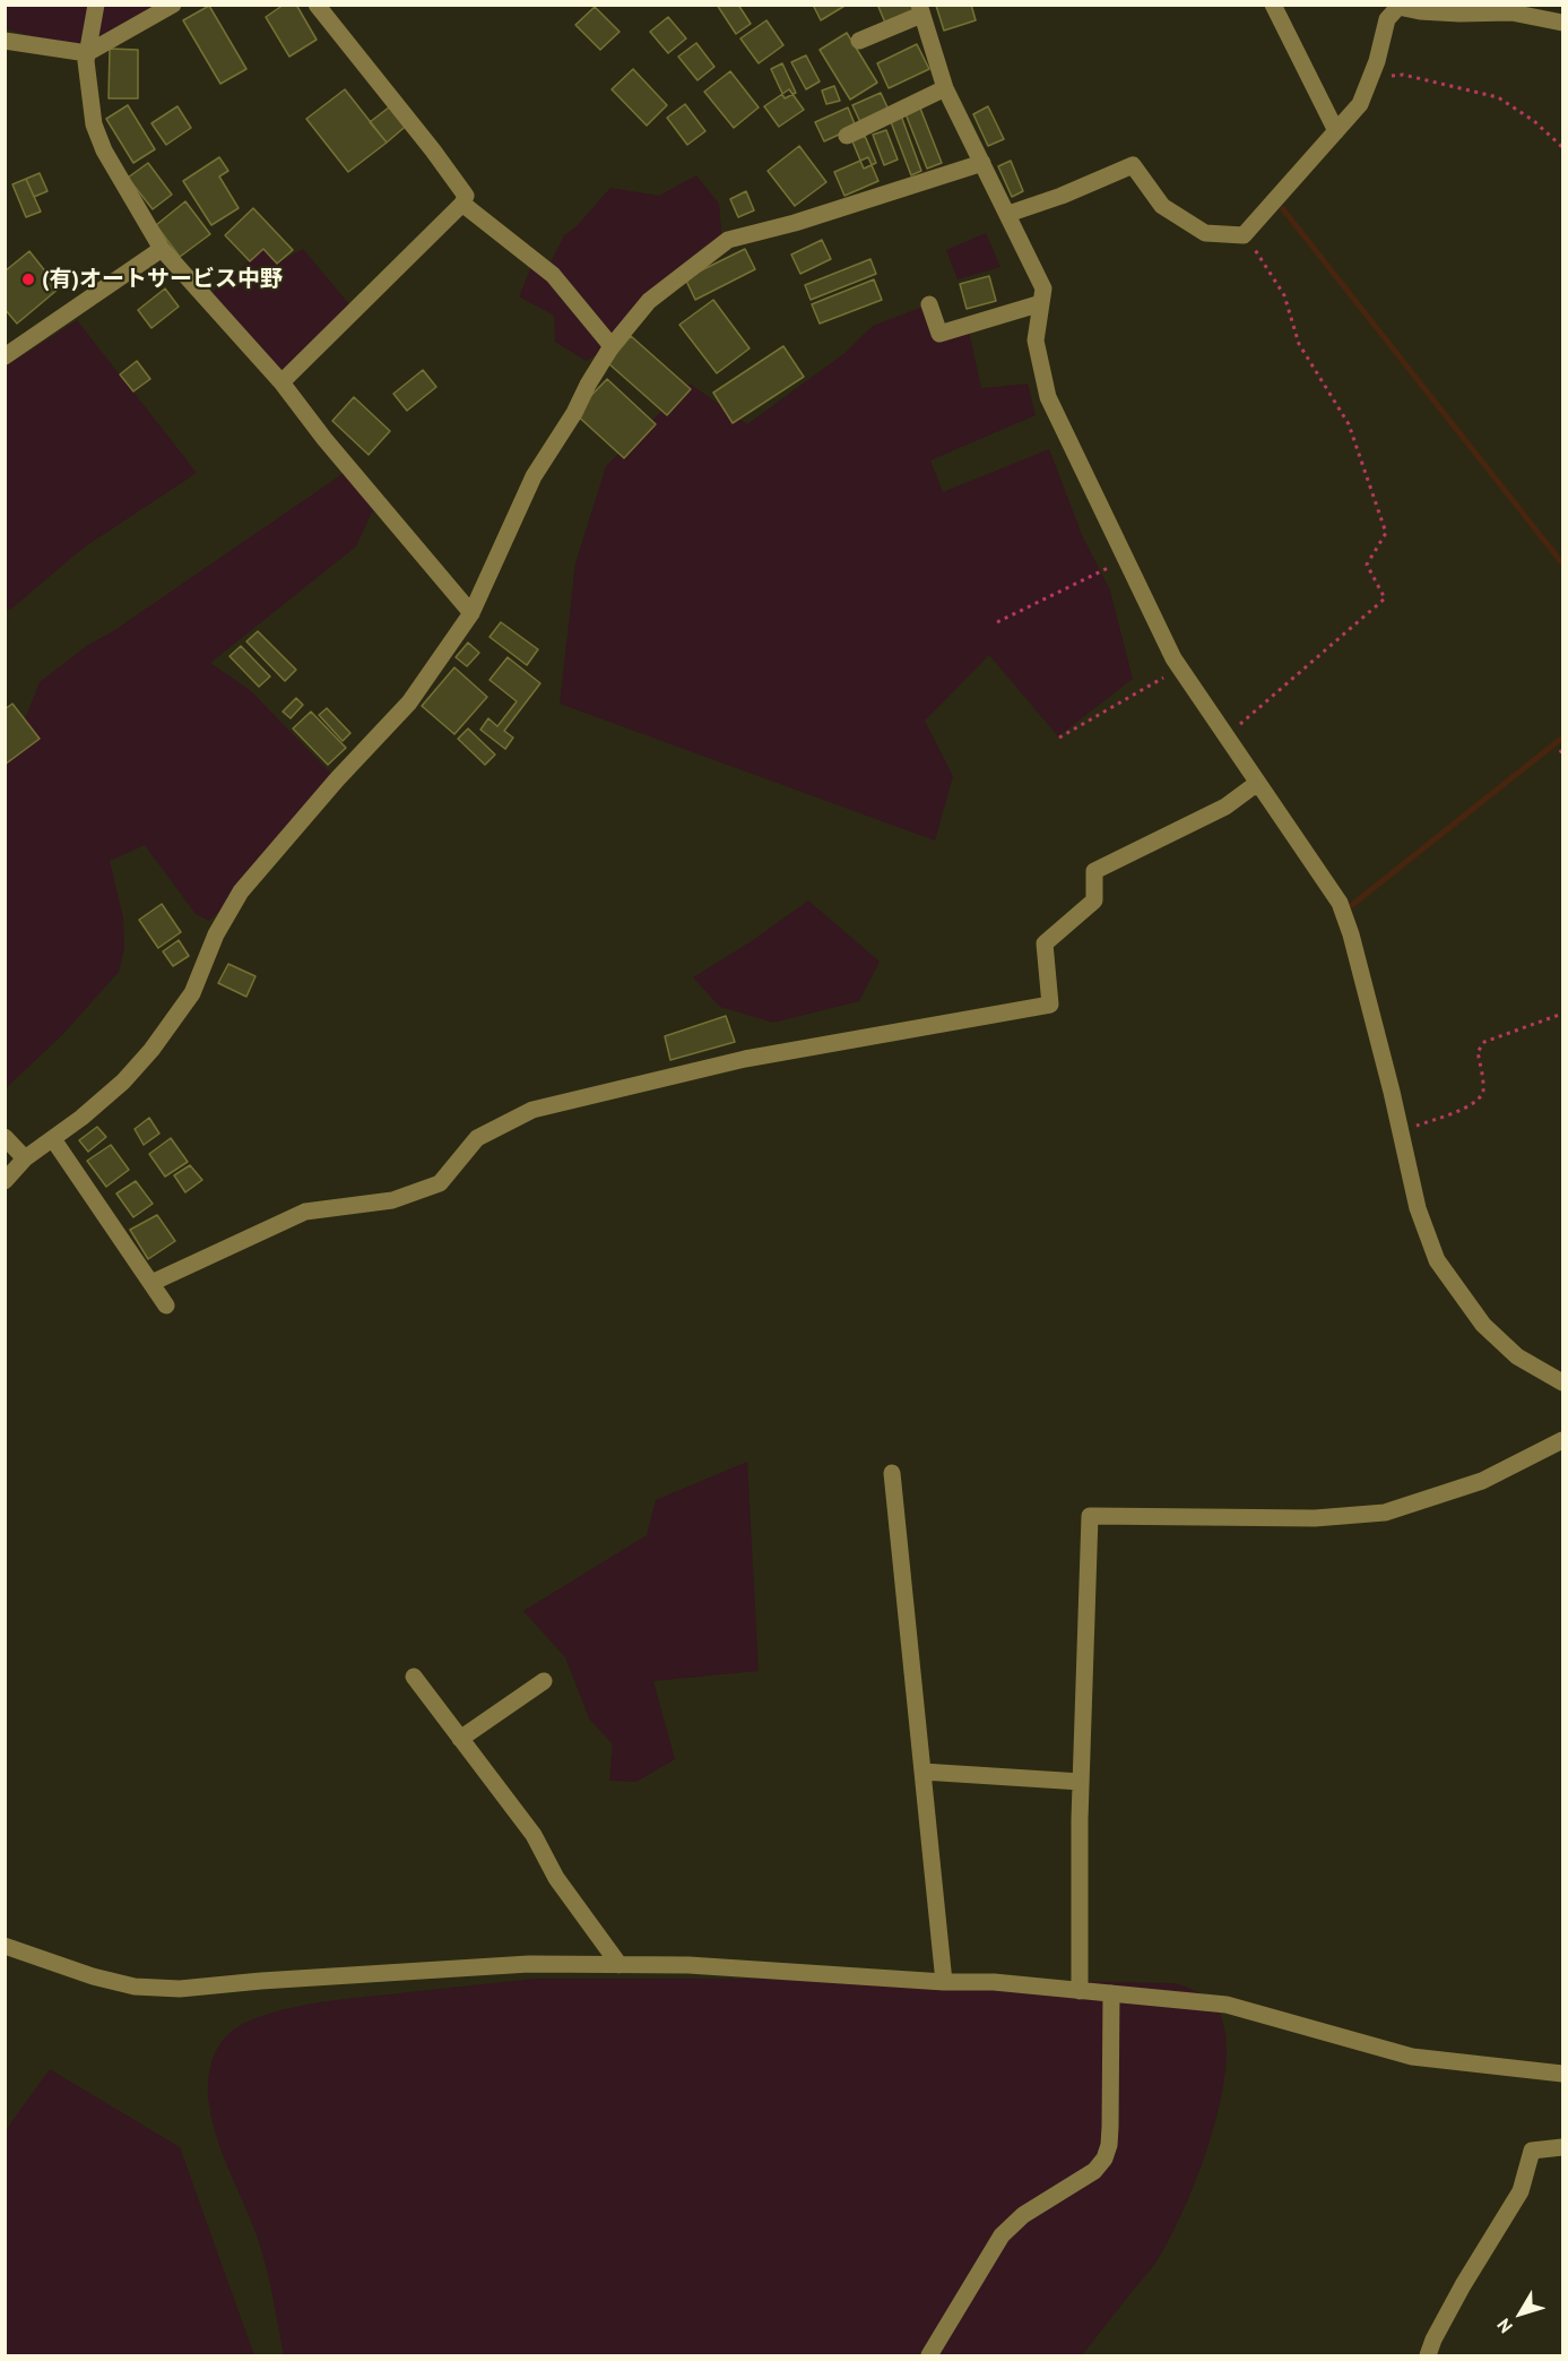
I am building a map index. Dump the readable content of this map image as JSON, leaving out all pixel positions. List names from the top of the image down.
{
  "places": ["(有)オートサービス中野"],
  "north": "bottom left"
}
